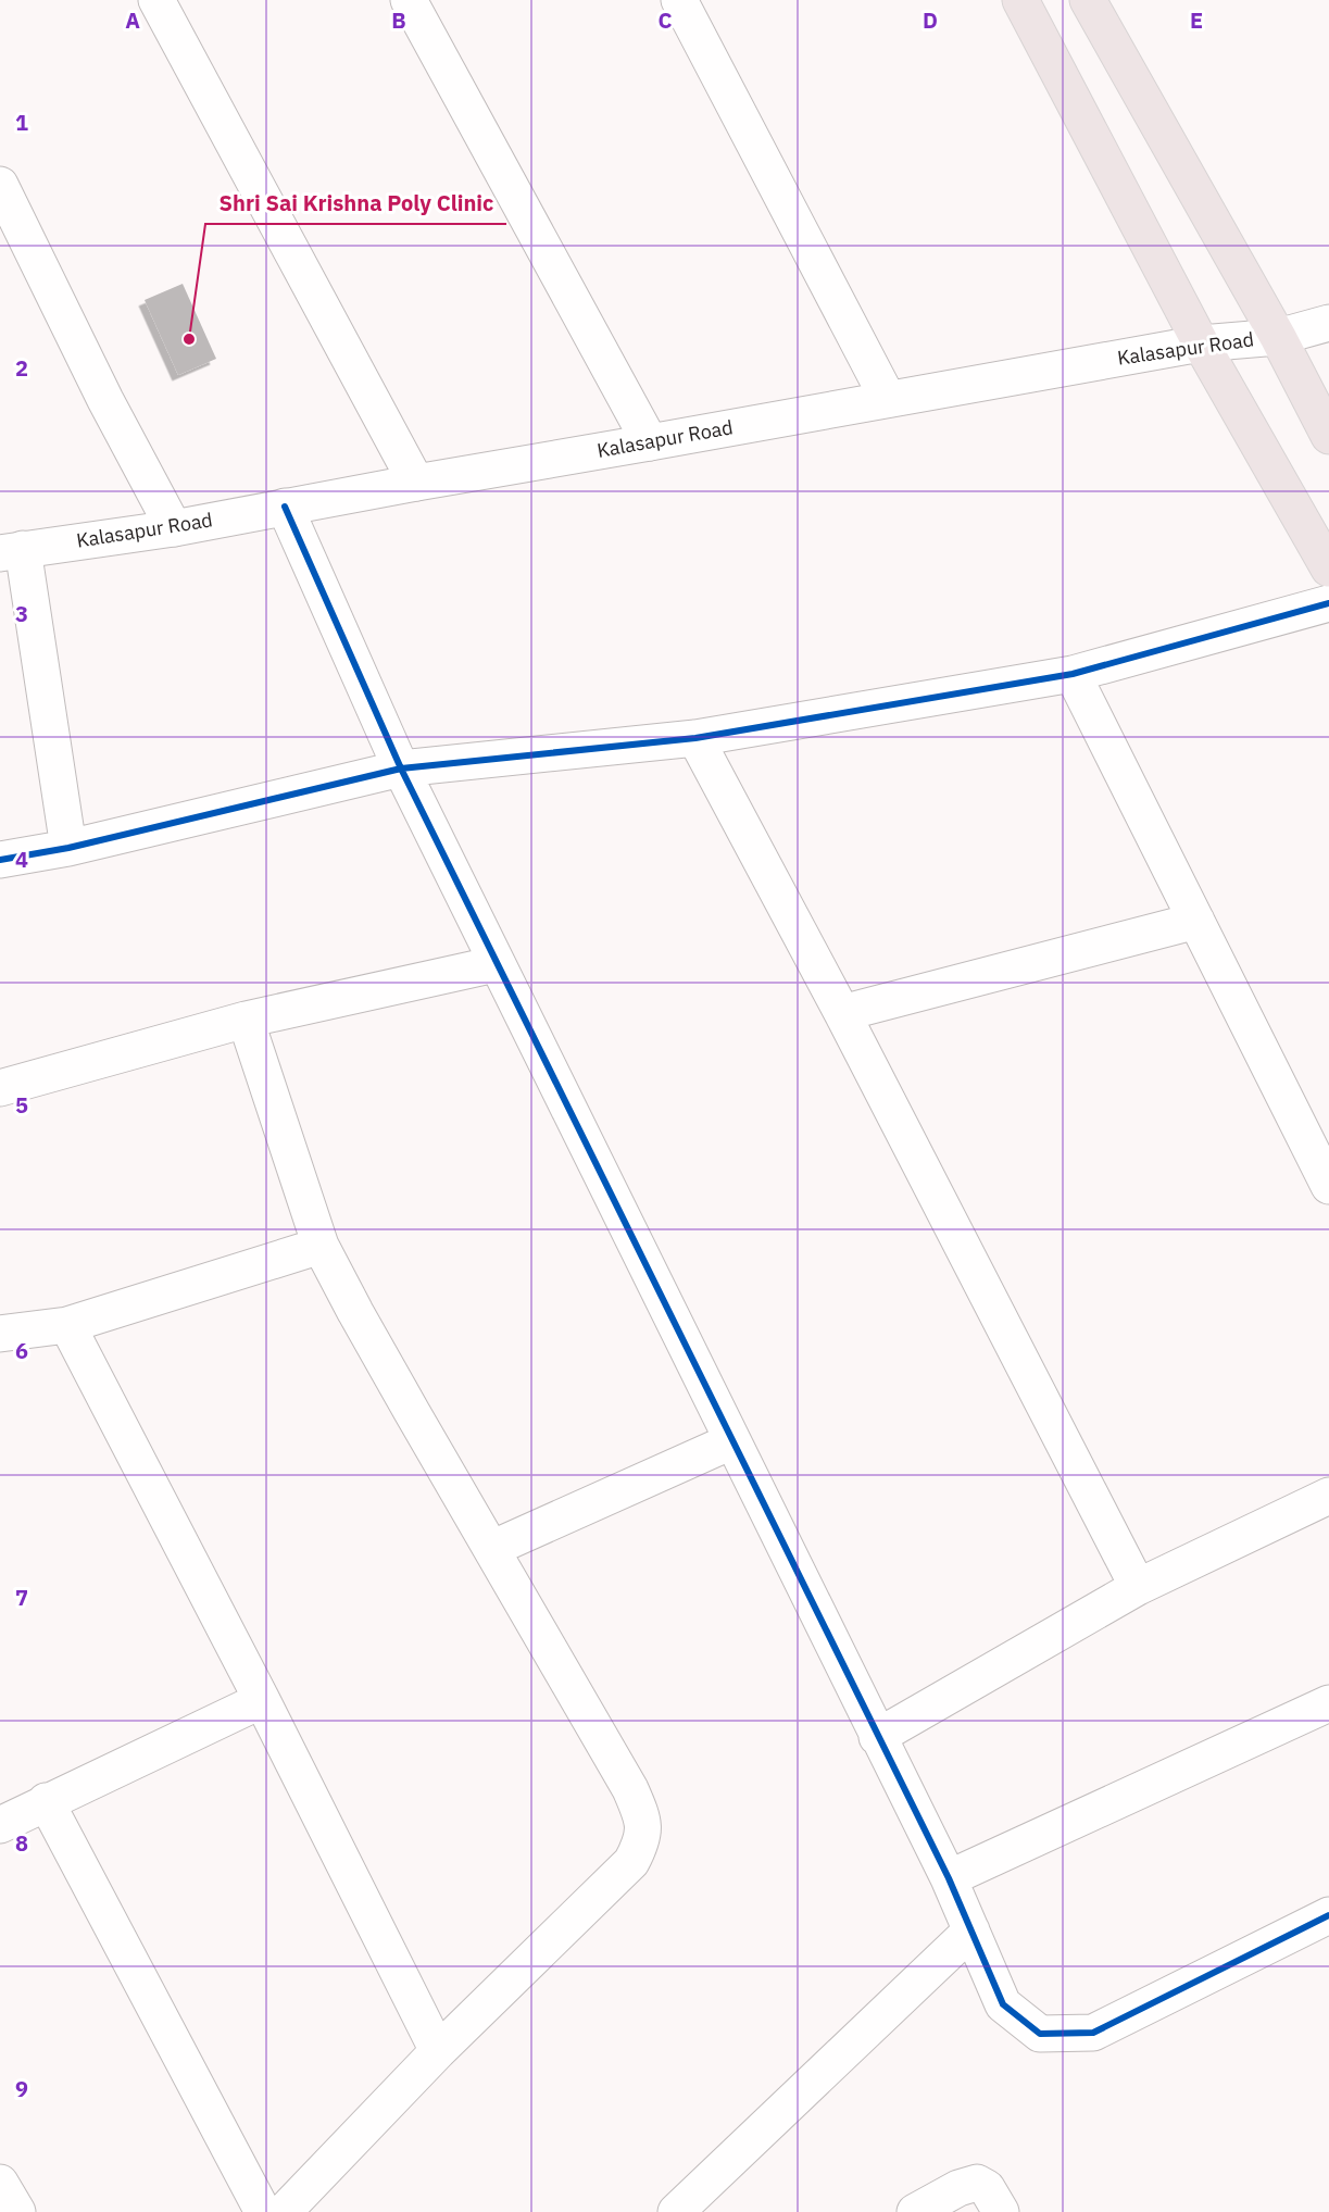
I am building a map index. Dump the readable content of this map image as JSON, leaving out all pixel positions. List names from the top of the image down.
{
  "streets": {
    "street": ["Kalasapur Road"]
  },
  "places": ["Shri Sai Krishna Poly Clinic"],
  "grid": {
    "columns": [
      "A",
      "B",
      "C",
      "D",
      "E"
    ],
    "rows": [
      "1",
      "2",
      "3",
      "4",
      "5",
      "6",
      "7",
      "8",
      "9"
    ]
  }
}
